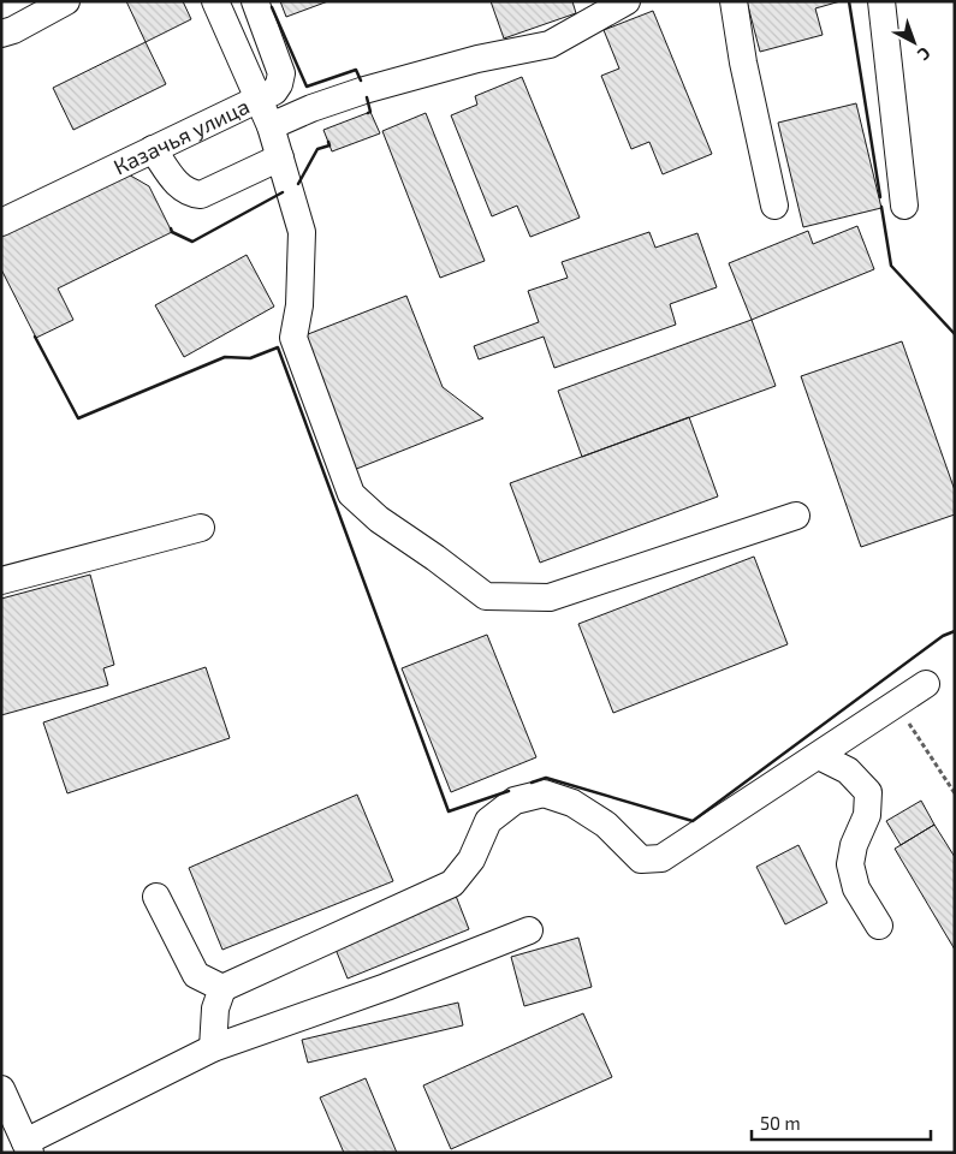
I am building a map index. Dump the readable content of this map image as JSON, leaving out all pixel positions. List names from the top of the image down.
{
  "streets": {
    "street": ["Казачья улица"]
  },
  "scale_bar": "50 m",
  "north": "bottom right"
}
